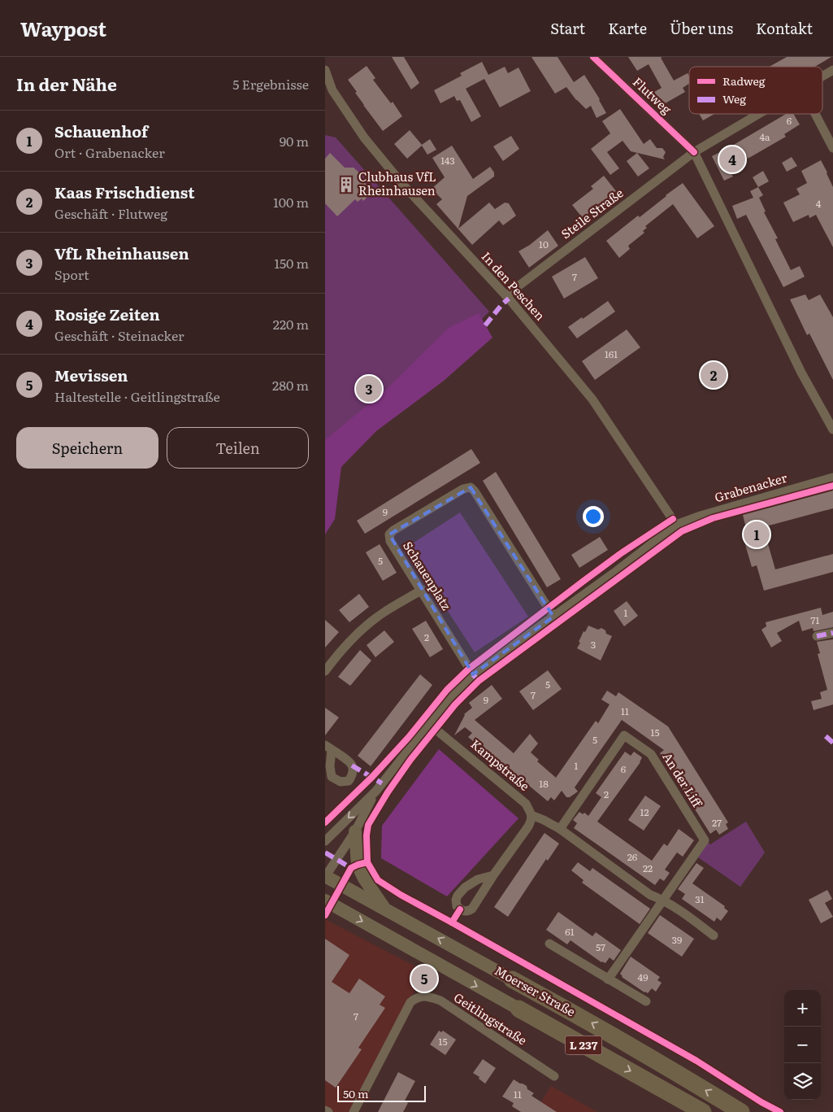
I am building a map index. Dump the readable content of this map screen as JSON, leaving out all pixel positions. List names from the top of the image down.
{
  "streets": {
    "highway": ["Moerser Straße", "L 237"],
    "street": [
      "Flutweg",
      "Steile Straße",
      "In den Peschen",
      "Grabenacker",
      "Schauenplatz",
      "Kampstraße",
      "An der Liff",
      "Geitlingstraße"
    ]
  },
  "crossings": [
    ["Flutweg", "Steile Straße"],
    ["Steile Straße", "In den Peschen"],
    ["In den Peschen", "Grabenacker"],
    ["Grabenacker", "Schauenplatz"],
    ["Grabenacker", "Kampstraße"]
  ],
  "places": {
    "building": ["Clubhaus VfL Rheinhausen"]
  },
  "house_numbers": [
    "6",
    "4a",
    "143",
    "4",
    "10",
    "7",
    "161",
    "9",
    "5",
    "1",
    "71",
    "2",
    "3",
    "5",
    "7",
    "9",
    "11",
    "15",
    "5",
    "1",
    "6",
    "18",
    "2",
    "12",
    "27",
    "26",
    "22",
    "31",
    "61",
    "39",
    "57",
    "49",
    "7",
    "15",
    "11"
  ],
  "legend": ["Radweg", "Weg"],
  "scale_bar": "50 m",
  "page": {
    "header": "Waypost",
    "nav": [
      "Start",
      "Karte",
      "Über uns",
      "Kontakt"
    ],
    "heading": ["In der Nähe", "5 Ergebnisse"],
    "list": [
      {
        "mark": "1",
        "name": "Schauenhof",
        "note": "Ort · Grabenacker",
        "value": "90 m"
      },
      {
        "mark": "2",
        "name": "Kaas Frischdienst",
        "note": "Geschäft · Flutweg",
        "value": "100 m"
      },
      {
        "mark": "3",
        "name": "VfL Rheinhausen",
        "note": "Sport",
        "value": "150 m"
      },
      {
        "mark": "4",
        "name": "Rosige Zeiten",
        "note": "Geschäft · Steinacker",
        "value": "220 m"
      },
      {
        "mark": "5",
        "name": "Mevissen",
        "note": "Haltestelle · Geitlingstraße",
        "value": "280 m"
      }
    ],
    "pins": [
      "4",
      "2",
      "3",
      "1",
      "5"
    ],
    "buttons": ["Speichern", "Teilen"],
    "map_buttons": ["+", "−"],
    "scale": "50 m"
  }
}
